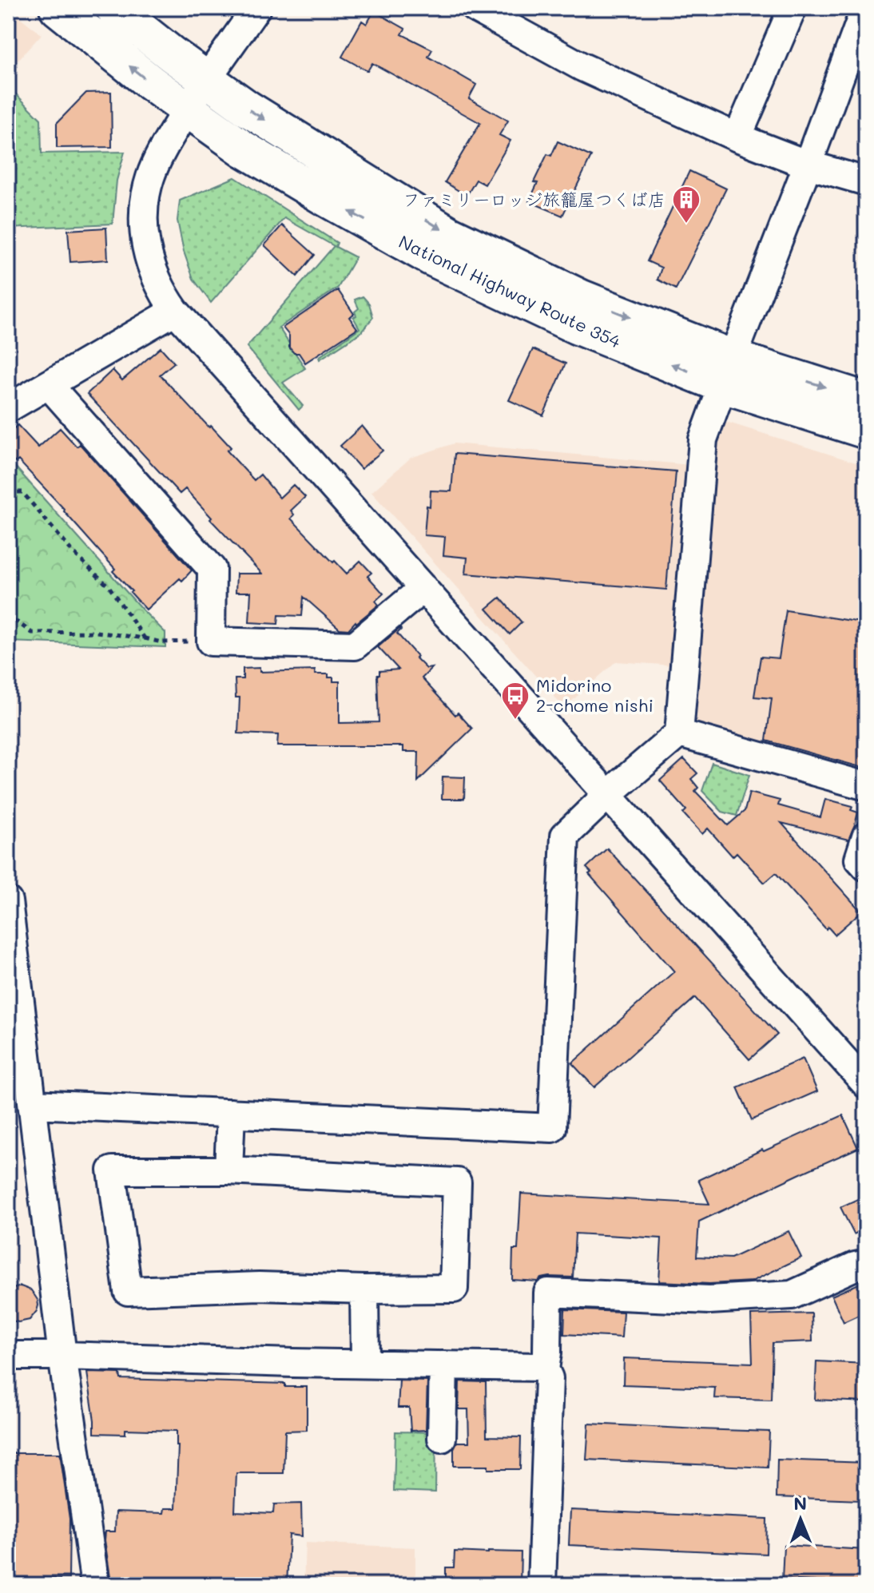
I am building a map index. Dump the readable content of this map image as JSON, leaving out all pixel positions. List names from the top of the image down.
{
  "streets": {
    "highway": ["National Highway Route 354"]
  },
  "places": {
    "building": ["ファミリーロッジ旅籠屋つくば店"],
    "bus stop": ["Midorino 2-chome nishi"]
  },
  "north": "top"
}
